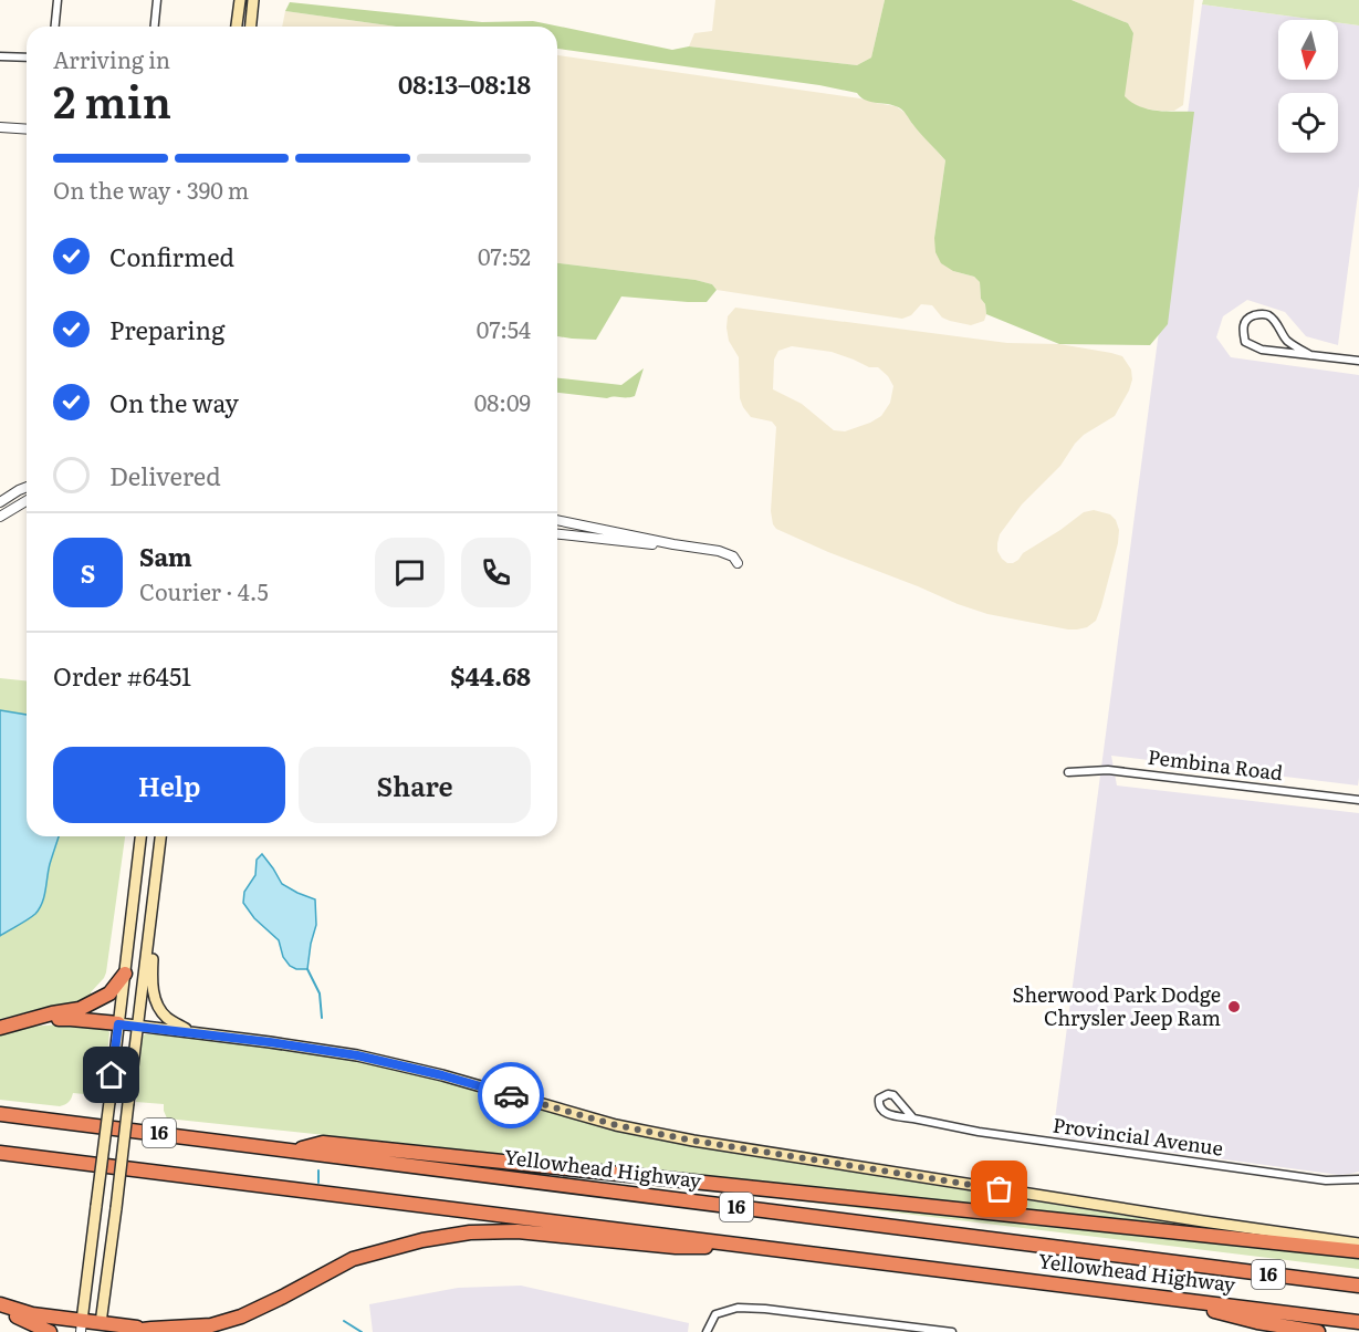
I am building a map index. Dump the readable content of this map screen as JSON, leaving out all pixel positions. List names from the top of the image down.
{
  "streets": {
    "highway": ["16", "Yellowhead Highway"],
    "street": ["Pembina Road", "Provincial Avenue"]
  },
  "places": ["Sherwood Park Dodge Chrysler Jeep Ram"],
  "north": "bottom",
  "page": {
    "heading": ["2 min", "Arriving in", "08:13–08:18"],
    "panel": [
      "Sam",
      "Courier · 4.5",
      "Order #6451",
      "$44.68"
    ],
    "bar": "On the way · 390 m",
    "list": [
      ["Confirmed", "07:52"],
      ["Preparing", "07:54"],
      ["On the way", "08:09"],
      "Delivered"
    ],
    "round": "S",
    "buttons": ["Help", "Share"]
  }
}
